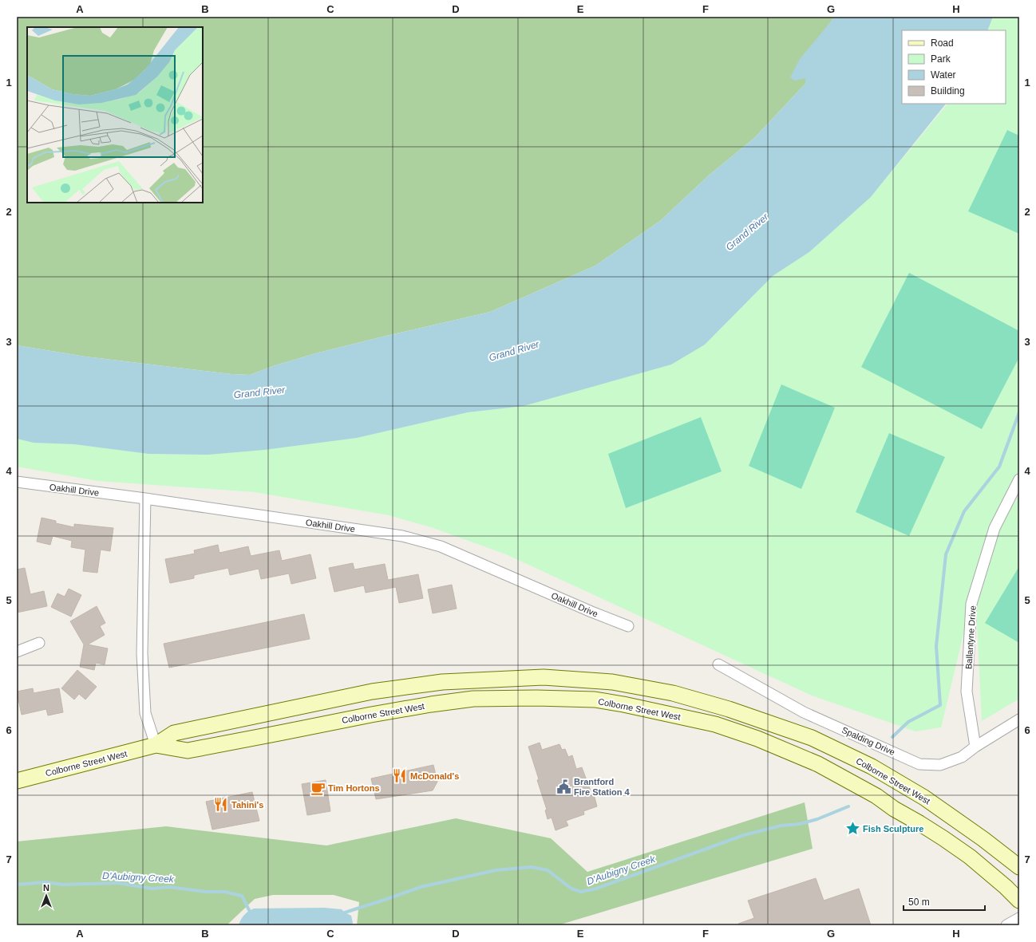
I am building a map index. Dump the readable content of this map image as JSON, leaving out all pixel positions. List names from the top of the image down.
{
  "streets": {
    "main road": ["Colborne Street West"],
    "street": ["Oakhill Drive", "Ballantyne Drive", "Spalding Drive"]
  },
  "crossings": [
    ["Ballantyne Drive", "Spalding Drive"]
  ],
  "water": ["Grand River", "D'Aubigny Creek"],
  "places": {
    "restaurant": ["McDonald's", "Tahini's"],
    "public building": ["Brantford Fire Station 4"],
    "cafe": ["Tim Hortons"],
    "place": ["Fish Sculpture"]
  },
  "legend": [
    "Road",
    "Park",
    "Water",
    "Building"
  ],
  "scale_bar": "50 m",
  "north": "top",
  "grid": {
    "columns": [
      "A",
      "B",
      "C",
      "D",
      "E",
      "F",
      "G",
      "H"
    ],
    "rows": [
      "1",
      "2",
      "3",
      "4",
      "5",
      "6",
      "7"
    ]
  }
}
